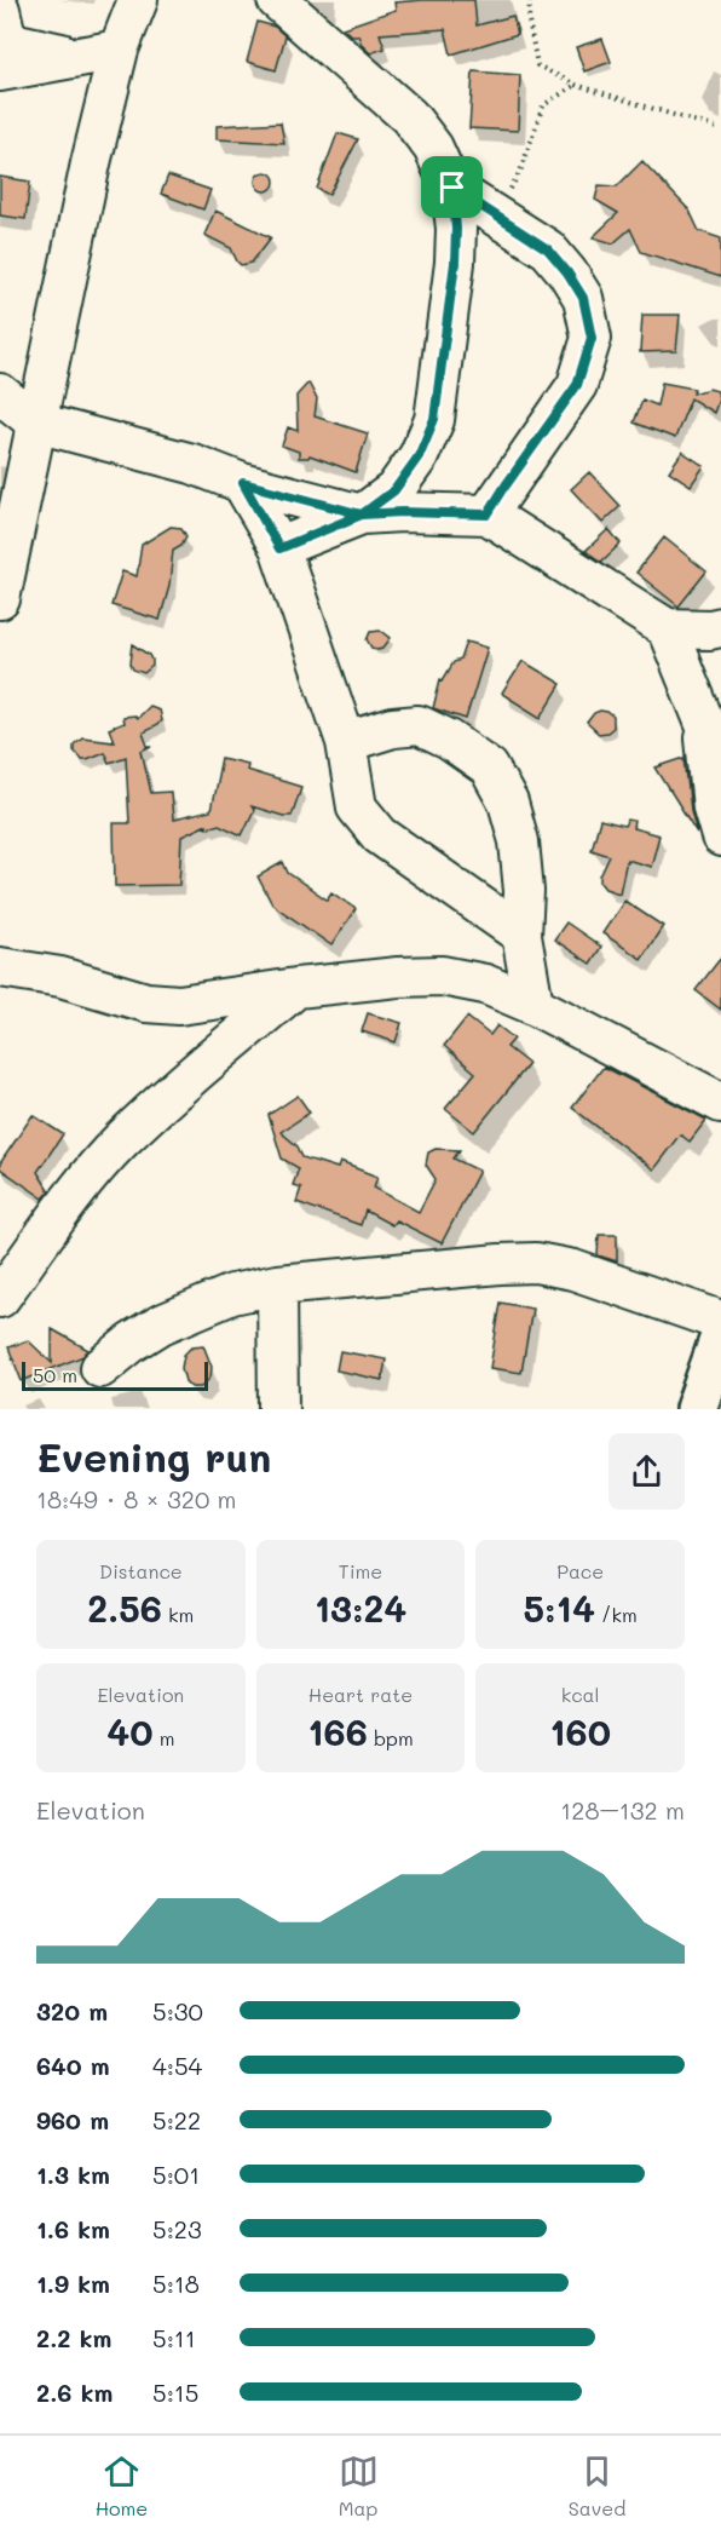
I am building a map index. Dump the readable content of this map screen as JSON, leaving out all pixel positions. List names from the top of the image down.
{
  "scale_bar": "50 m",
  "page": {
    "scale": "50 m",
    "heading": ["Evening run", "18:49 · 8 × 320 m"],
    "stats": [
      ["Distance", "2.56 km"],
      ["Time", "13:24"],
      ["Pace", "5:14 /km"],
      ["Elevation", "40 m"],
      ["Heart rate", "166 bpm"],
      ["kcal", "160"]
    ],
    "chart": ["Elevation", "128–132 m"],
    "list": [
      {
        "name": "320 m",
        "note": "5:30"
      },
      {
        "name": "640 m",
        "note": "4:54"
      },
      {
        "name": "960 m",
        "note": "5:22"
      },
      {
        "name": "1.3 km",
        "note": "5:01"
      },
      {
        "name": "1.6 km",
        "note": "5:23"
      },
      {
        "name": "1.9 km",
        "note": "5:18"
      },
      {
        "name": "2.2 km",
        "note": "5:11"
      },
      {
        "name": "2.6 km",
        "note": "5:15"
      }
    ],
    "tabs": ["Home", "Map", "Saved"]
  }
}
